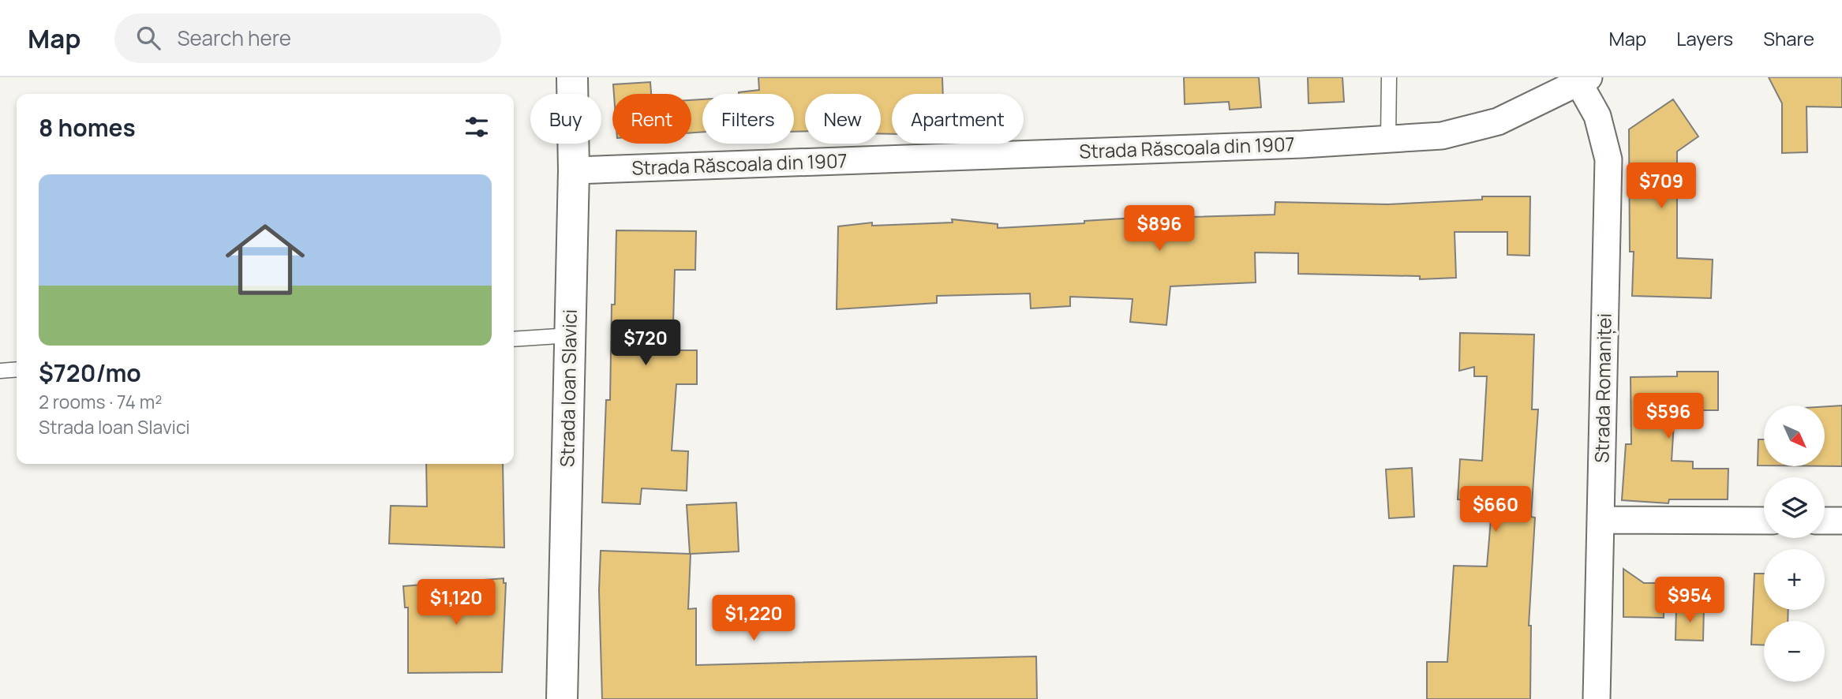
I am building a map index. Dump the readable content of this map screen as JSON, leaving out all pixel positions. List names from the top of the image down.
{
  "streets": {
    "main road": ["Strada Ioan Slavici"],
    "street": ["Strada Răscoala din 1907", "Strada Romaniței"]
  },
  "crossings": [
    ["Strada Răscoala din 1907", "Strada Ioan Slavici"],
    ["Strada Răscoala din 1907", "Strada Romaniței"]
  ],
  "north": "bottom right",
  "page": {
    "header": "Map",
    "search": "Search here",
    "nav": ["Map", "Layers", "Share"],
    "chip": [
      "Buy",
      "Rent",
      "Filters",
      "New",
      "Apartment"
    ],
    "heading": "8 homes",
    "list": [
      {
        "name": "$720/mo",
        "note": "2 rooms · 74 m² · Strada Ioan Slavici"
      }
    ],
    "price": [
      "$709",
      "$896",
      "$720",
      "$596",
      "$660",
      "$954",
      "$1,120",
      "$1,220"
    ],
    "map_buttons": ["+", "−"]
  }
}
